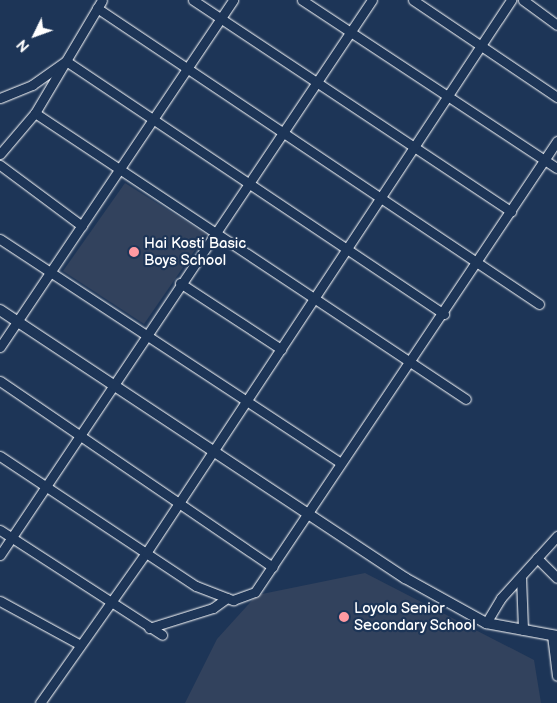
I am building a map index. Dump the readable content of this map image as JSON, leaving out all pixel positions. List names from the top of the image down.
{
  "places": ["Hai Kosti Basic Boys School", "Loyola Senior Secondary School"],
  "north": "bottom left"
}
